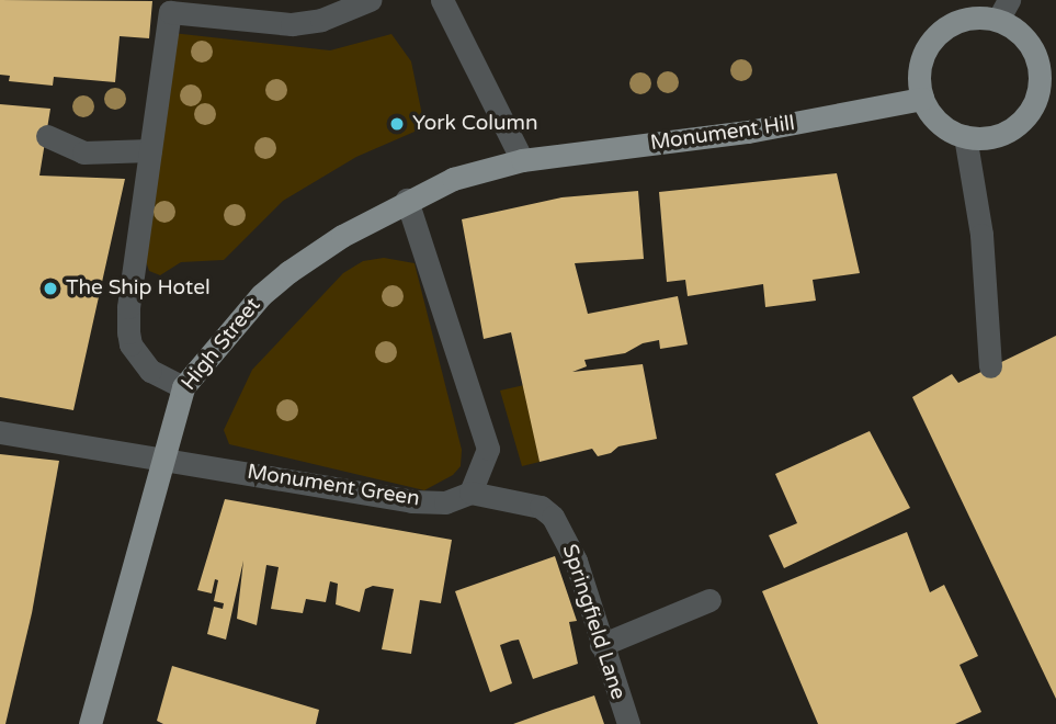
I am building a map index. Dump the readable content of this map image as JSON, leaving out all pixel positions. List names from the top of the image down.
{
  "streets": {
    "main road": ["Monument Hill", "High Street"],
    "street": ["Monument Green", "Springfield Lane"]
  },
  "crossings": [
    ["Monument Hill", "High Street"],
    ["High Street", "Monument Green"],
    ["Monument Green", "Springfield Lane"]
  ],
  "places": ["York Column", "The Ship Hotel"]
}
